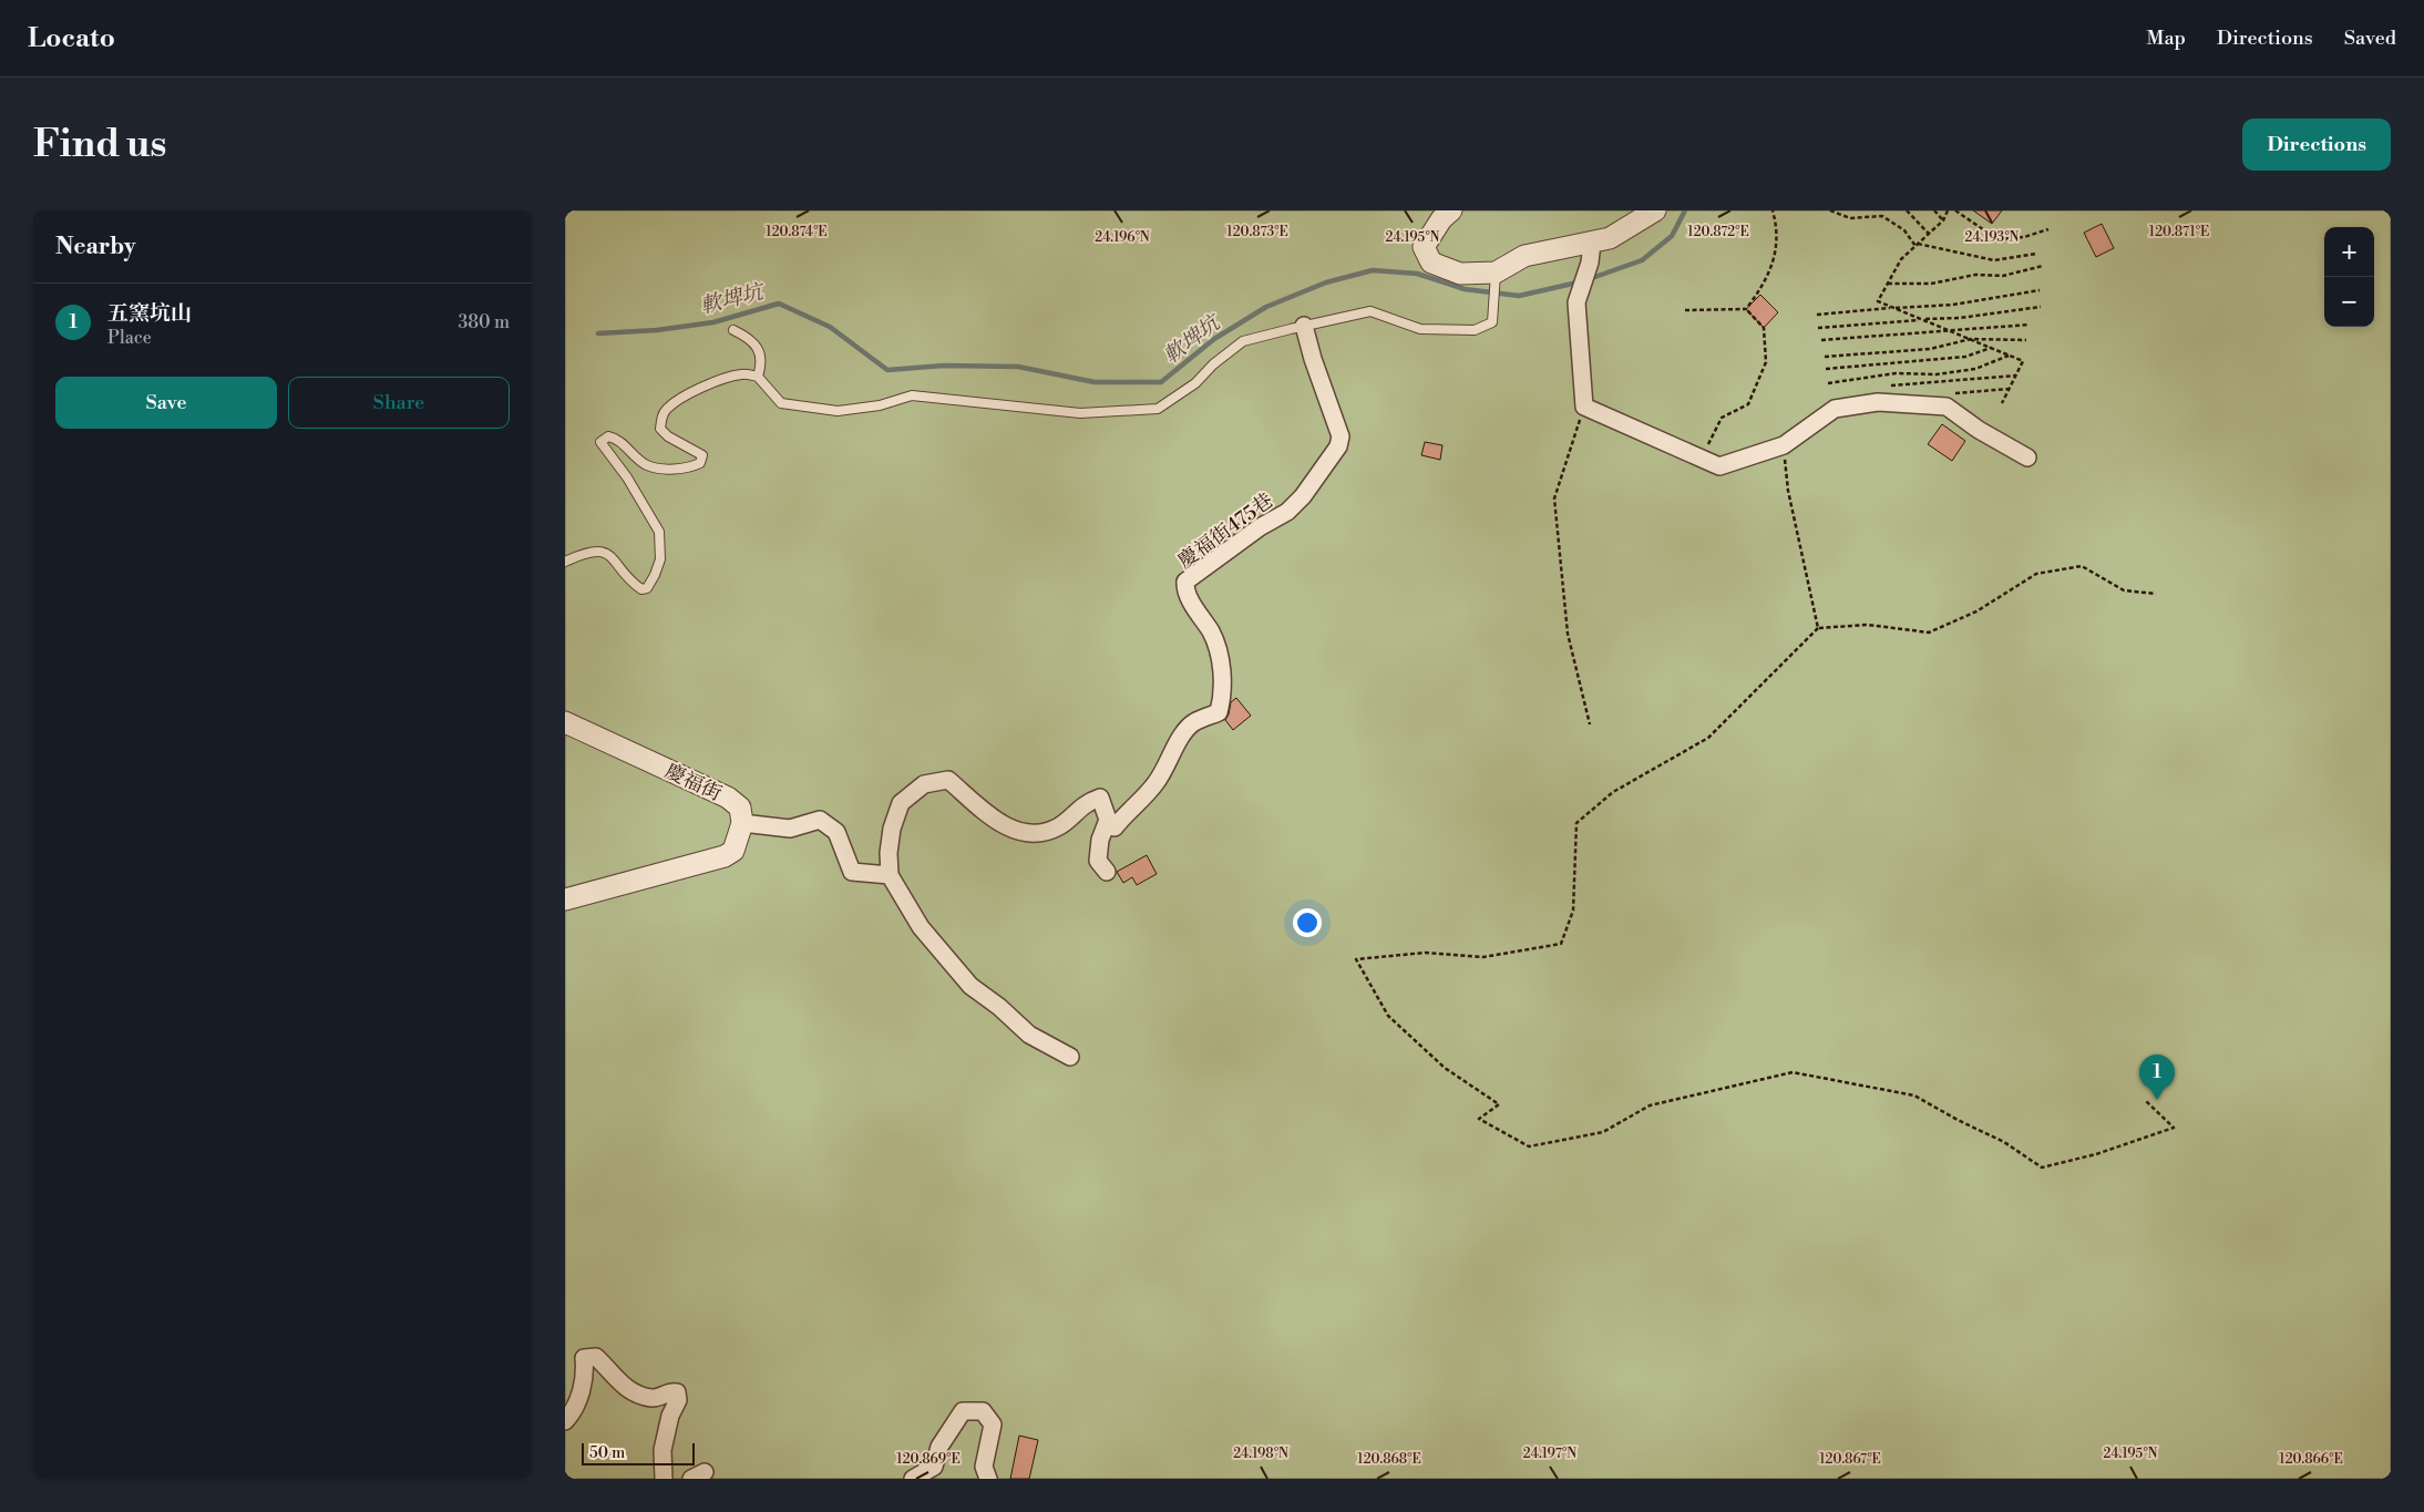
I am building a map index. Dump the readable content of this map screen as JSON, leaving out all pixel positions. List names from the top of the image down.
{
  "streets": {
    "street": ["慶福街475巷", "慶福街"]
  },
  "water": ["軟埤坑"],
  "scale_bar": "50 m",
  "page": {
    "header": "Locato",
    "nav": ["Map", "Directions", "Saved"],
    "buttons": [
      "Directions",
      ["Save", "Share"]
    ],
    "title": "Find us",
    "heading": "Nearby",
    "map_buttons": ["+", "−"],
    "list": [
      {
        "mark": "1",
        "name": "五窯坑山",
        "note": "Place",
        "value": "380 m"
      }
    ],
    "pins": "1",
    "scale": "50 m"
  },
  "coordinates": [
    "120.874°E",
    "120.873°E",
    "120.872°E",
    "120.871°E",
    "24.196°N",
    "24.195°N",
    "24.193°N",
    "24.198°N",
    "24.197°N",
    "120.869°E",
    "120.868°E",
    "120.867°E",
    "120.866°E"
  ]
}
